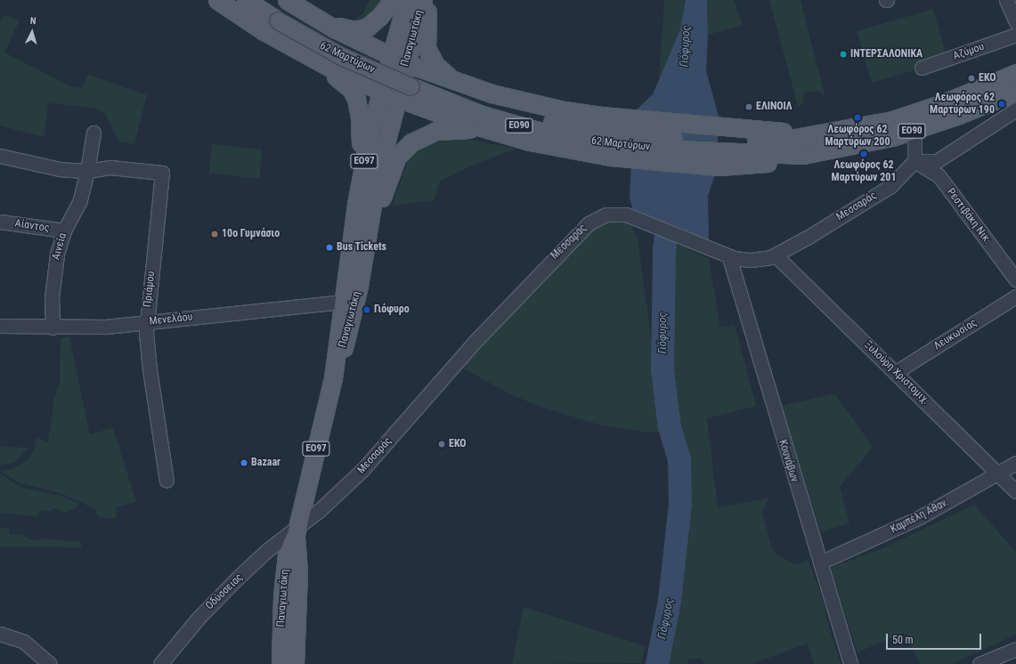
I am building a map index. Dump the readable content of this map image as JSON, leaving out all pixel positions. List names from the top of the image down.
{
  "streets": {
    "main road": [
      "Παναγιωτάκη",
      "62 Μαρτύρων",
      "ΕΟ90",
      "ΕΟ97"
    ],
    "street": [
      "Αζύμου",
      "Μεσσαράς",
      "Ρεστιβάκη Νικ.",
      "Αίαντος",
      "Αινεία",
      "Πριάμου",
      "Μενελάου",
      "Λευκωσίας",
      "Ξυλούρη Χριστομιχ.",
      "Κουνάβων",
      "Καμπέλη Αθαν.",
      "Οδύσσειας"
    ]
  },
  "crossings": [
    ["Παναγιωτάκη", "62 Μαρτύρων"],
    ["Παναγιωτάκη", "ΕΟ90"],
    ["Παναγιωτάκη", "ΕΟ97"],
    ["Παναγιωτάκη", "Μεσσαράς"],
    ["Παναγιωτάκη", "Μενελάου"],
    ["Παναγιωτάκη", "Οδύσσειας"],
    ["62 Μαρτύρων", "ΕΟ90"],
    ["ΕΟ97", "Μεσσαράς"],
    ["ΕΟ97", "Οδύσσειας"],
    ["Μεσσαράς", "Ρεστιβάκη Νικ."],
    ["Μεσσαράς", "Ξυλούρη Χριστομιχ."],
    ["Μεσσαράς", "Κουνάβων"],
    ["Μεσσαράς", "Οδύσσειας"],
    ["Αίαντος", "Αινεία"],
    ["Αινεία", "Πριάμου"],
    ["Αινεία", "Μενελάου"],
    ["Πριάμου", "Μενελάου"],
    ["Λευκωσίας", "Ξυλούρη Χριστομιχ."],
    ["Ξυλούρη Χριστομιχ.", "Καμπέλη Αθαν."],
    ["Κουνάβων", "Καμπέλη Αθαν."]
  ],
  "water": ["Γιόφυρος"],
  "places": [
    "ΙΝΤΕΡΣΑΛΟΝΙΚΑ",
    "EKO",
    "Λεωφόρος 62 Μαρτύρων 190",
    "ΕΛΙΝΟΙΛ",
    "Λεωφόρος 62 Μαρτύρων 200",
    "Λεωφόρος 62 Μαρτύρων 201",
    "10ο Γυμνάσιο",
    "Bus Tickets",
    "Γιόφυρο",
    "ΕΚΟ",
    "Bazaar"
  ],
  "scale_bar": "50 m",
  "north": "top"
}
